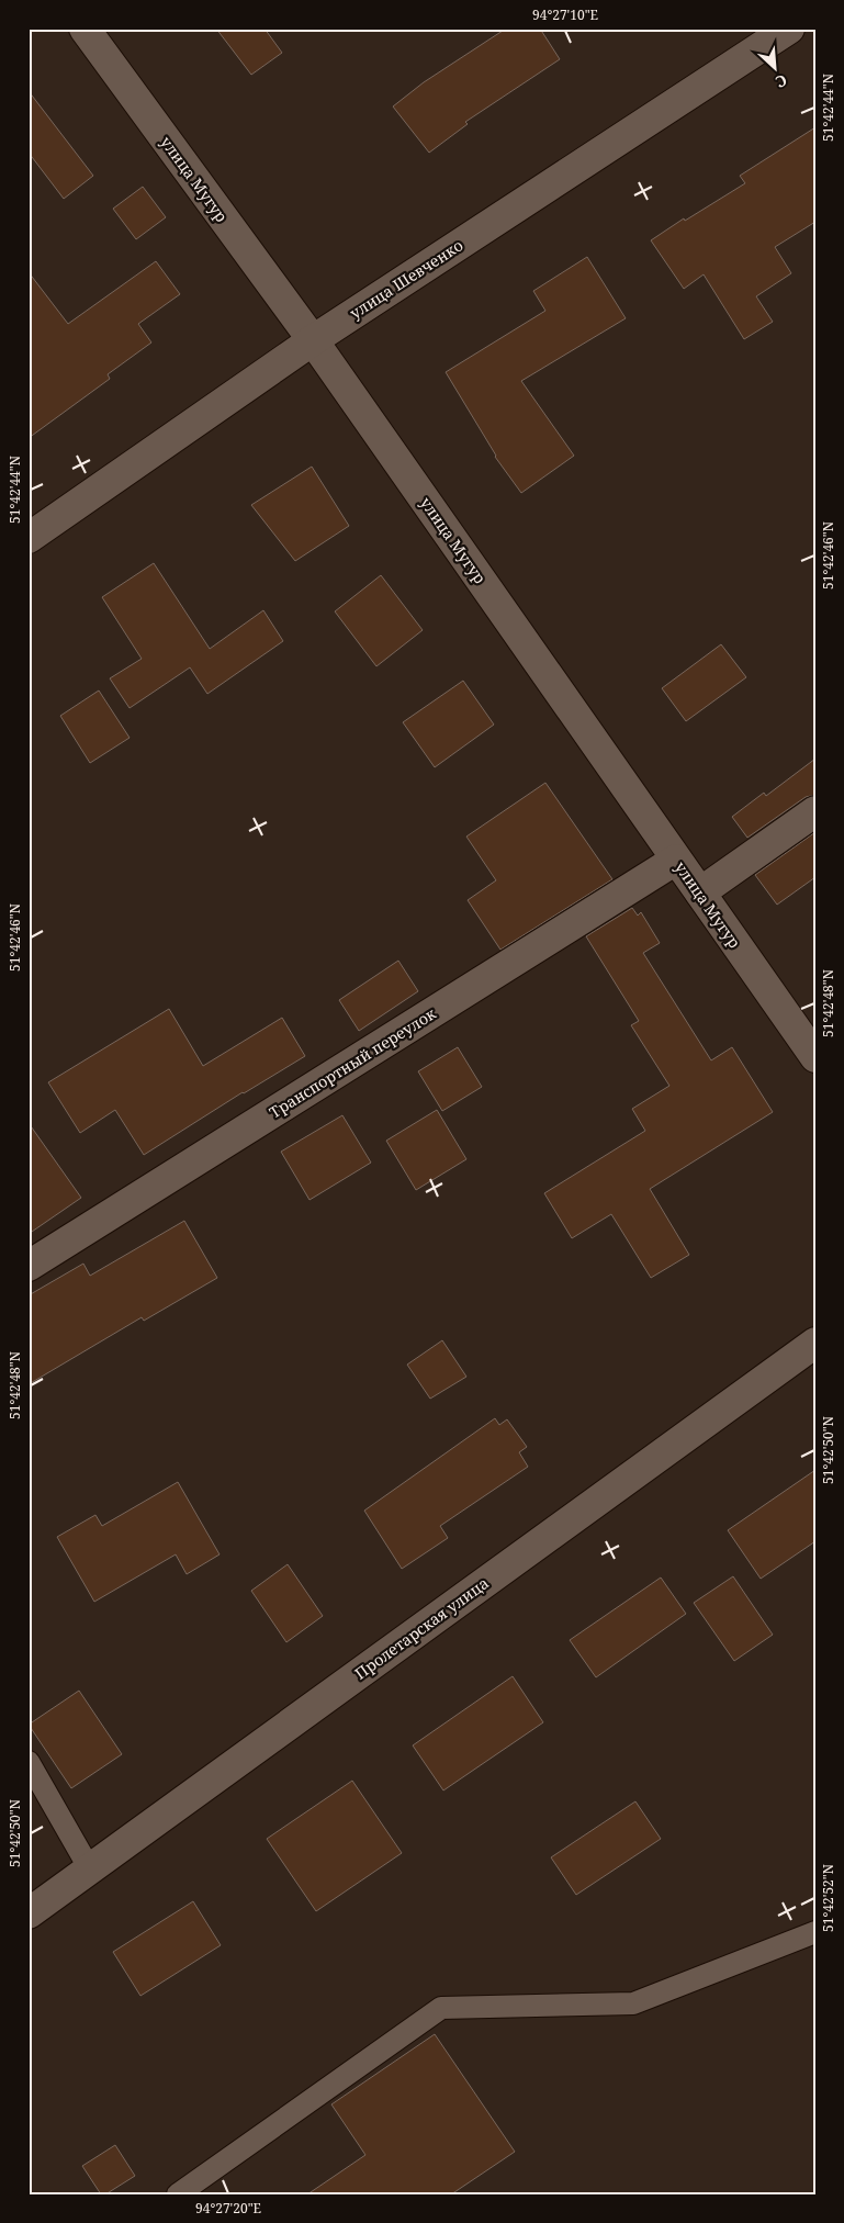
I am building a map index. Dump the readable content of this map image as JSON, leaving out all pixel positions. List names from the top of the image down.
{
  "streets": {
    "street": [
      "улица Мугур",
      "улица Шевченко",
      "Транспортный переулок",
      "Пролетарская улица"
    ]
  },
  "crossings": [
    ["улица Мугур", "улица Шевченко"],
    ["улица Мугур", "Транспортный переулок"]
  ],
  "north": "bottom right",
  "coordinates": [
    "94°27'10\"E",
    "51°42'44\"N",
    "51°42'46\"N",
    "51°42'48\"N",
    "51°42'50\"N",
    "51°42'52\"N",
    "94°27'20\"E"
  ]
}
